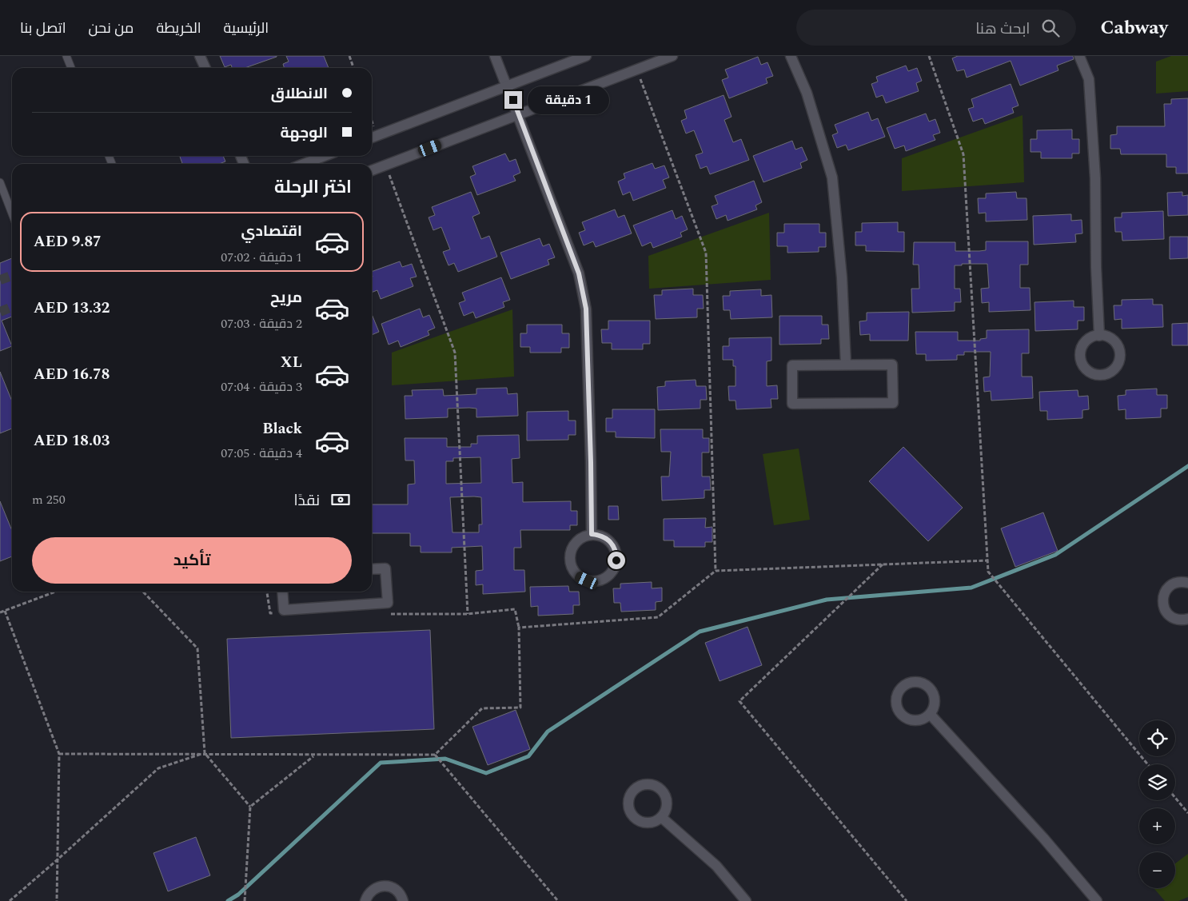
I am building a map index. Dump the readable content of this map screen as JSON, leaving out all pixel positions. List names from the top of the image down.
{
  "page": {
    "header": "Cabway",
    "search": "ابحث هنا",
    "nav": [
      "الرئيسية",
      "الخريطة",
      "من نحن",
      "اتصل بنا"
    ],
    "banner": ["الانطلاق", "الوجهة"],
    "bubble": "1 دقيقة",
    "heading": "اختر الرحلة",
    "list": [
      {
        "name": "اقتصادي",
        "note": "1 دقيقة · 07:02",
        "value": "AED 9.87"
      },
      {
        "name": "مريح",
        "note": "2 دقيقة · 07:03",
        "value": "AED 13.32"
      },
      {
        "name": "XL",
        "note": "3 دقيقة · 07:04",
        "value": "AED 16.78"
      },
      {
        "name": "Black",
        "note": "4 دقيقة · 07:05",
        "value": "AED 18.03"
      }
    ],
    "pay": ["نقدًا", "250 m"],
    "buttons": "تأكيد",
    "map_buttons": ["+", "−"]
  }
}
